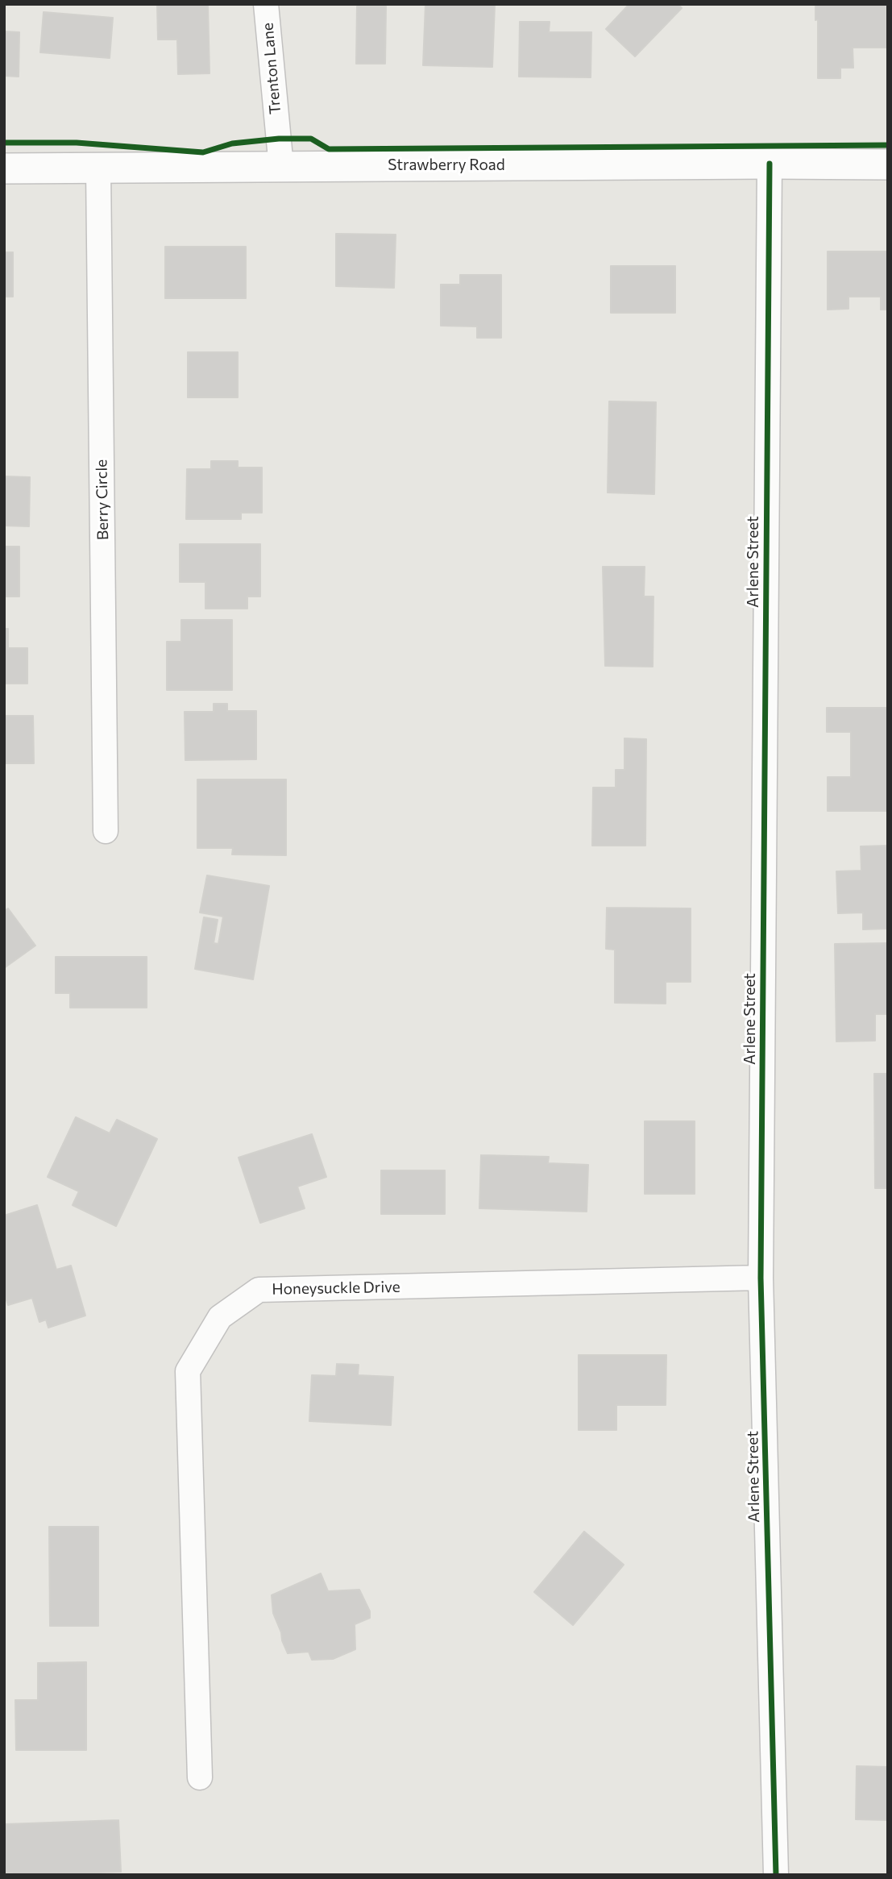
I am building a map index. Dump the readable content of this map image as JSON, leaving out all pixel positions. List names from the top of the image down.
{
  "streets": {
    "street": [
      "Trenton Lane",
      "Strawberry Road",
      "Berry Circle",
      "Arlene Street",
      "Honeysuckle Drive"
    ]
  },
  "crossings": [
    ["Trenton Lane", "Strawberry Road"],
    ["Strawberry Road", "Berry Circle"],
    ["Strawberry Road", "Arlene Street"],
    ["Arlene Street", "Honeysuckle Drive"]
  ]
}
